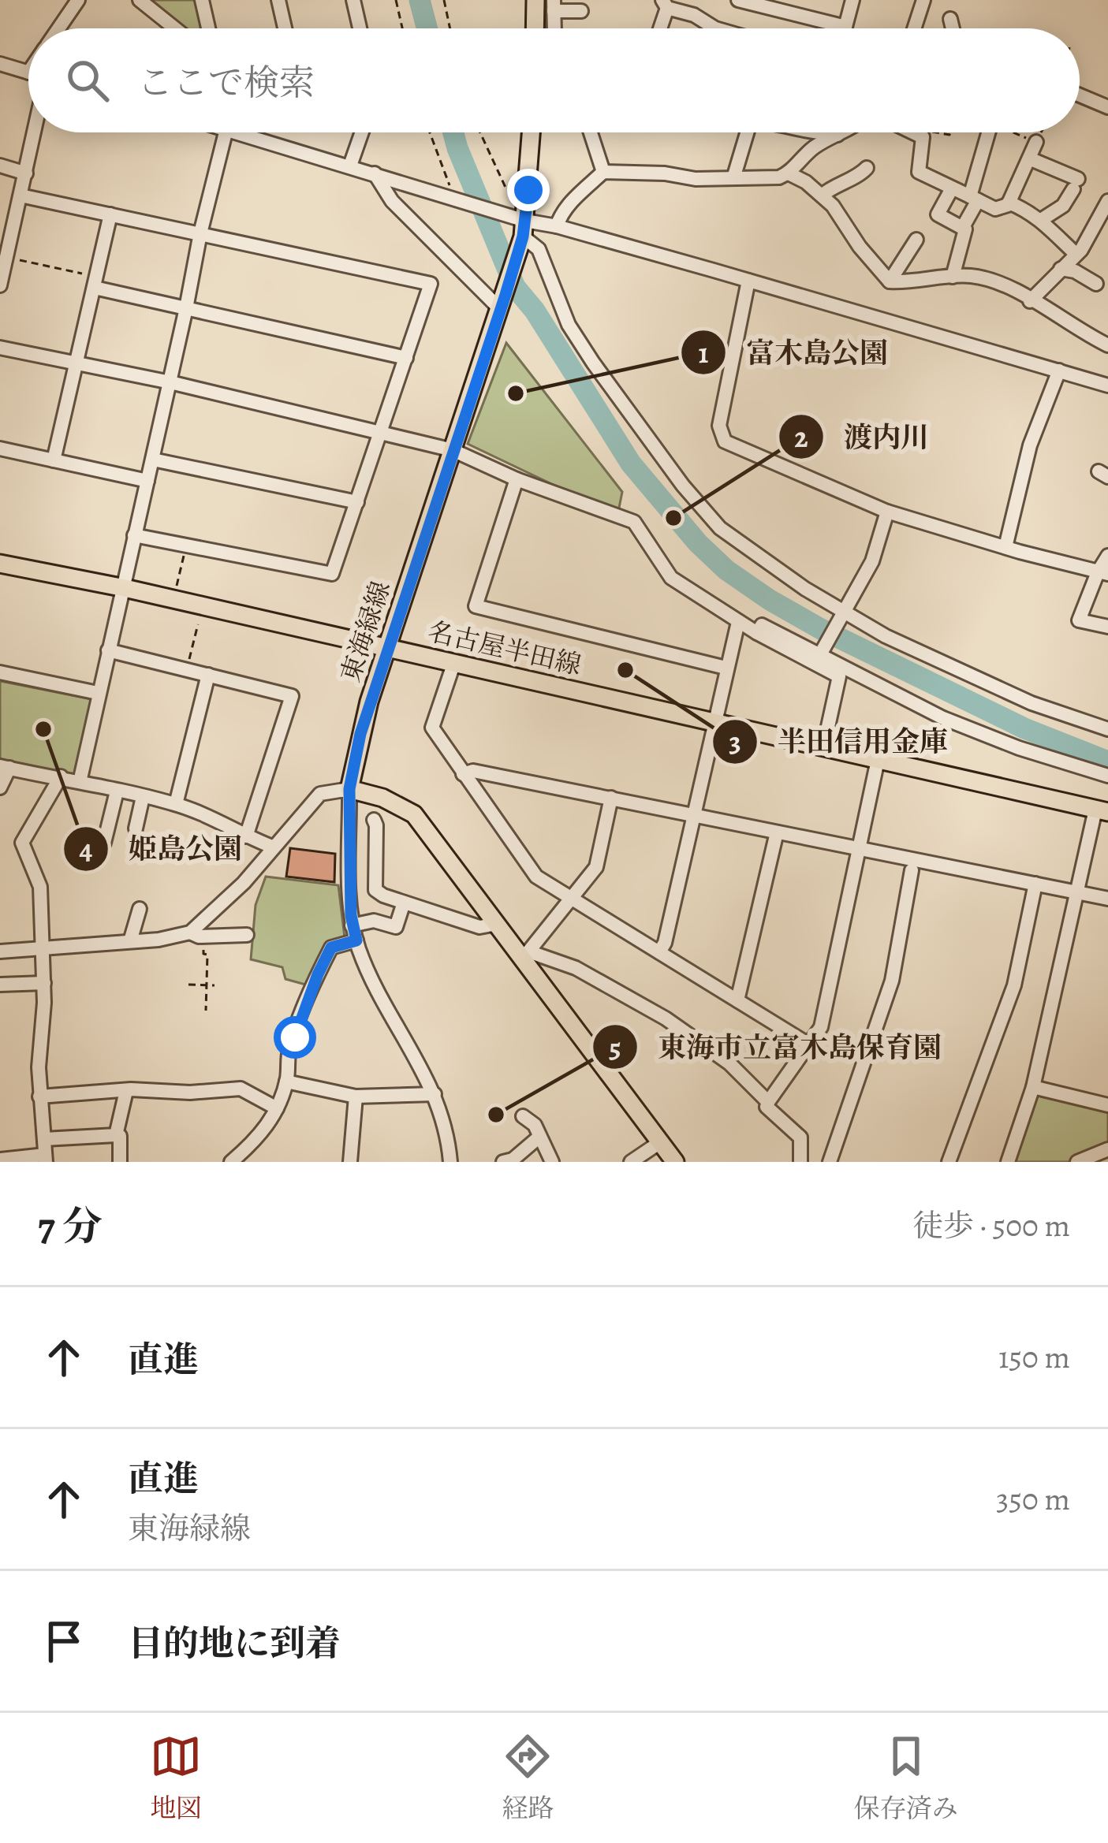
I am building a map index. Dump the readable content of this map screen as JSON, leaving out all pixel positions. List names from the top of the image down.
{
  "streets": {
    "main road": ["東海緑線", "名古屋半田線"]
  },
  "crossings": [
    ["東海緑線", "名古屋半田線"]
  ],
  "places": [
    "富木島公園",
    "渡内川",
    "半田信用金庫",
    "姫島公園",
    "東海市立富木島保育園"
  ],
  "page": {
    "search": "ここで検索",
    "heading": ["7 分", "徒歩 · 500 m"],
    "list": [
      ["直進", "150 m"],
      ["直進", "東海緑線", "350 m"],
      "目的地に到着"
    ],
    "nav": ["地図", "経路", "保存済み"]
  }
}
